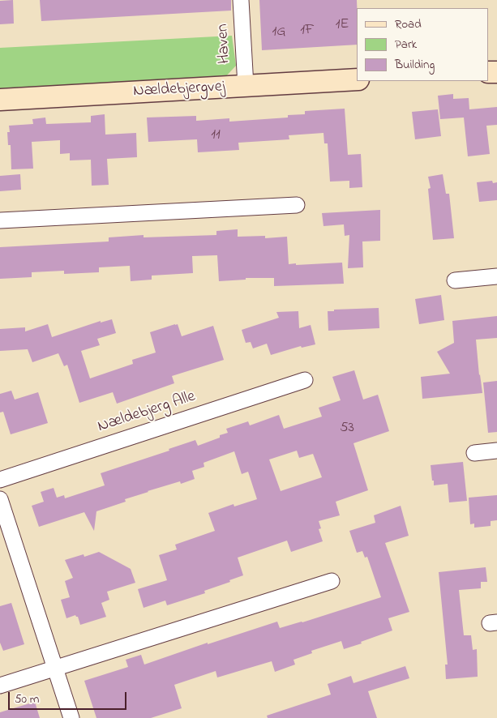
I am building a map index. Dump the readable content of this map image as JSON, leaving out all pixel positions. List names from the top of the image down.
{
  "streets": {
    "street": ["Haven", "Nældebjergvej", "Nældebjerg Alle"]
  },
  "crossings": [
    ["Haven", "Nældebjergvej"]
  ],
  "house_numbers": [
    "1E",
    "1F",
    "1G",
    "11",
    "53"
  ],
  "legend": ["Road", "Park", "Building"],
  "scale_bar": "50 m"
}
